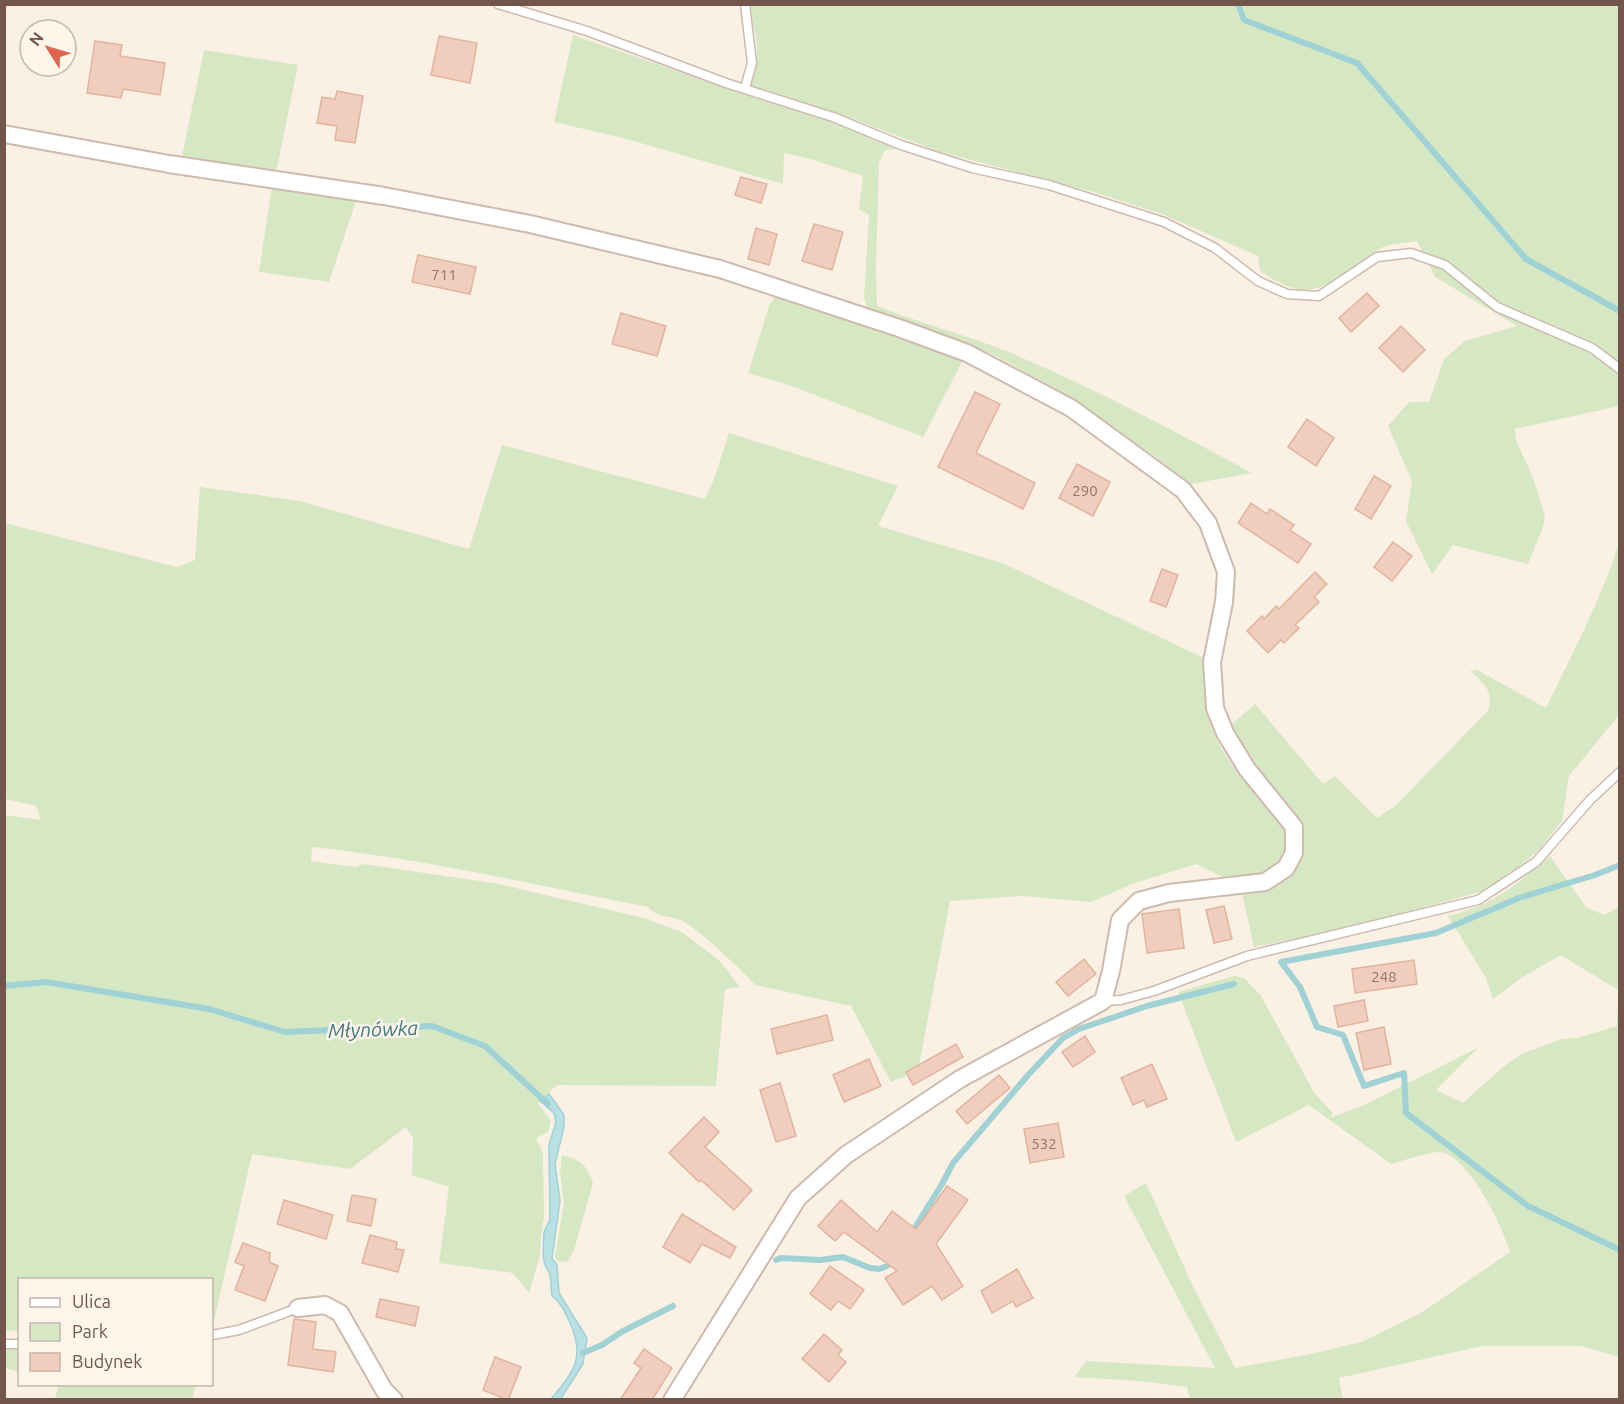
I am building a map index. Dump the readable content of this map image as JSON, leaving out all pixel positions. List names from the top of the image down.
{
  "water": ["Młynówka"],
  "house_numbers": [
    "711",
    "290",
    "248",
    "532"
  ],
  "legend": ["Ulica", "Park", "Budynek"],
  "north": "top left"
}
